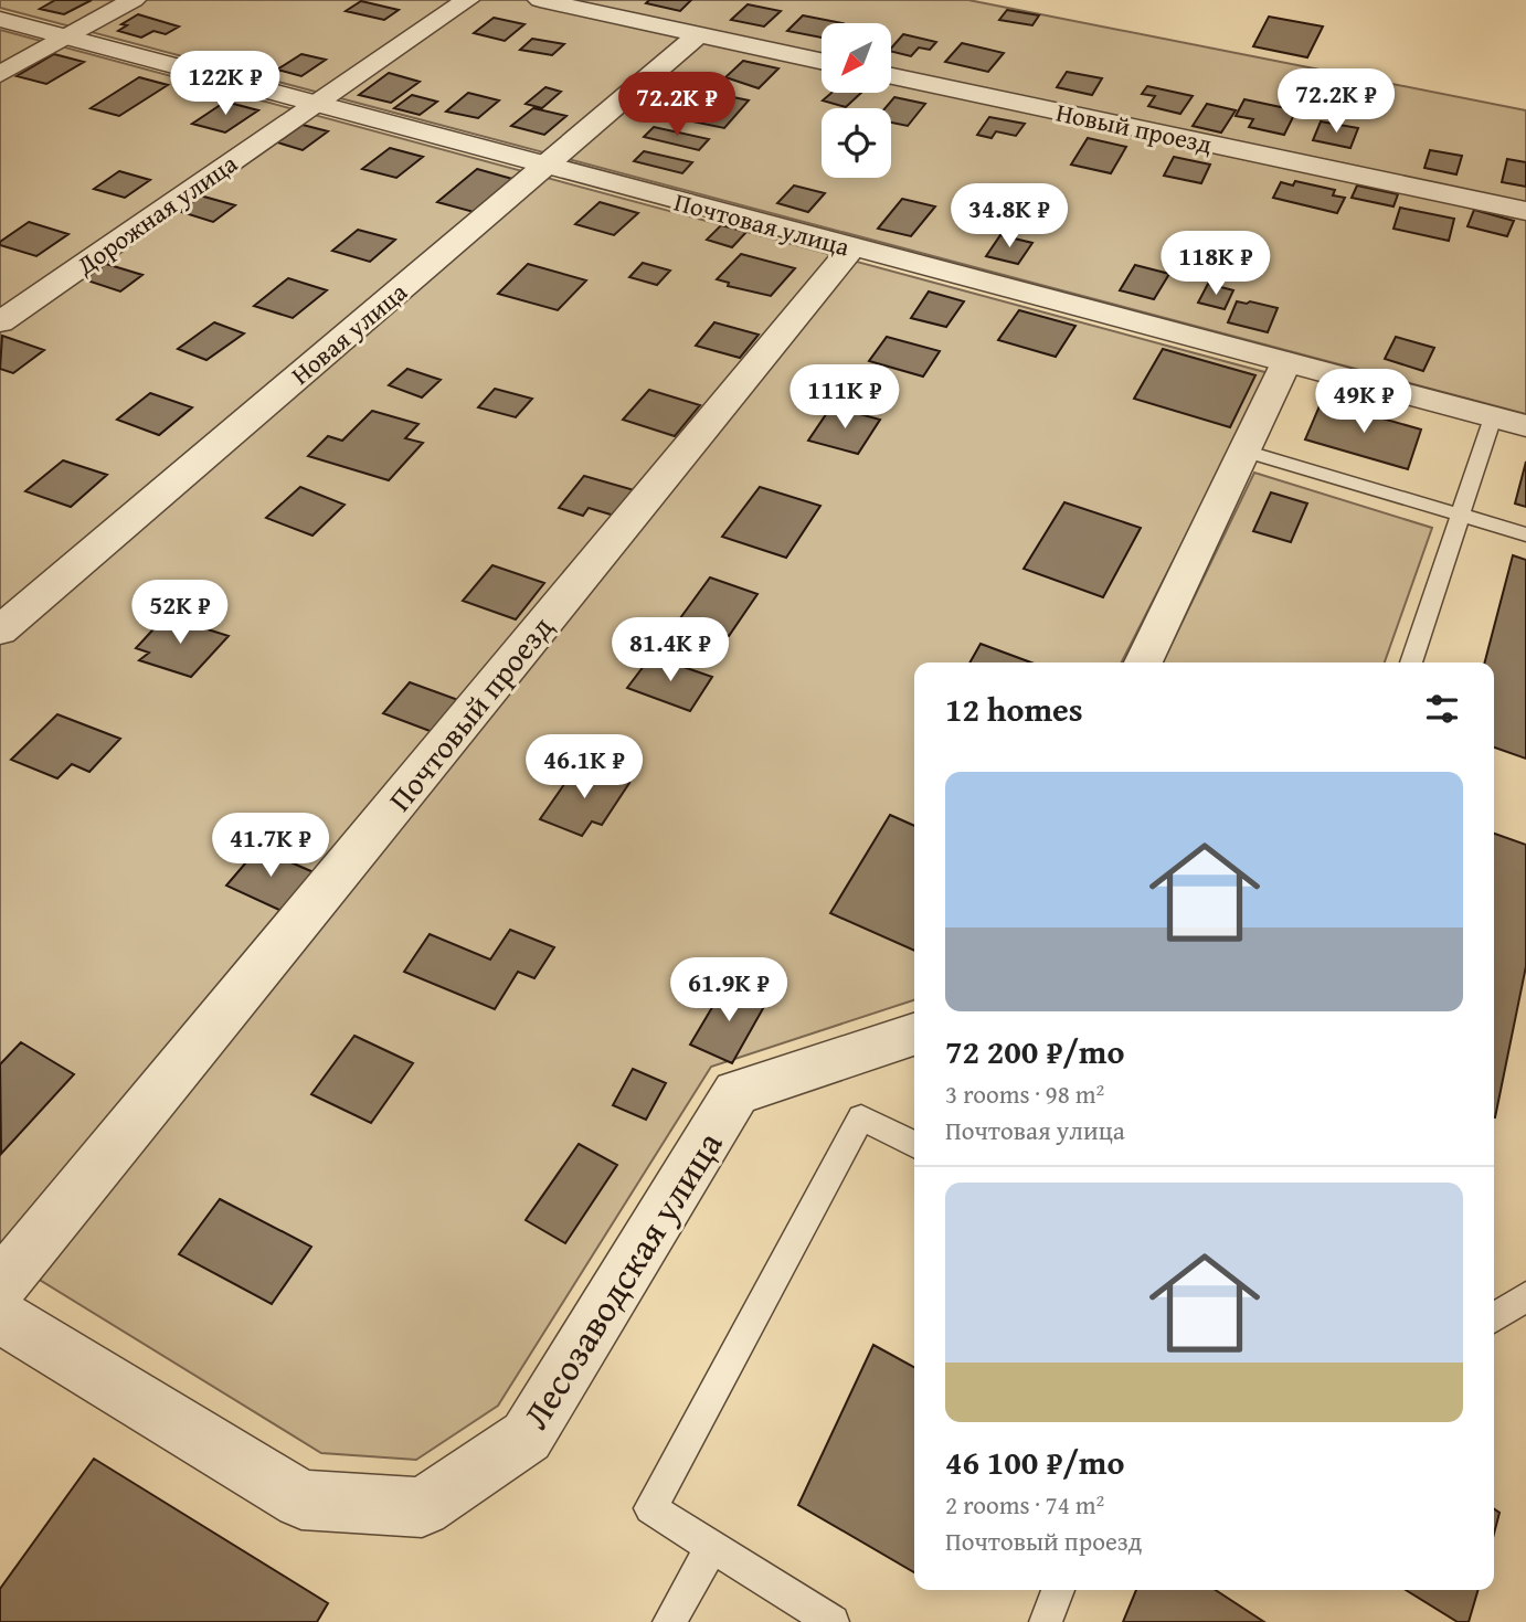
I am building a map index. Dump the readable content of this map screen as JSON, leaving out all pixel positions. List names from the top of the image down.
{
  "streets": {
    "street": [
      "Новый проезд",
      "Дорожная улица",
      "Почтовая улица",
      "Новая улица",
      "Почтовый проезд",
      "Лесозаводская улица"
    ]
  },
  "crossings": [
    ["Дорожная улица", "Почтовая улица"],
    ["Почтовая улица", "Новая улица"],
    ["Почтовая улица", "Почтовый проезд"]
  ],
  "north": "bottom left",
  "page": {
    "price": [
      "122K ₽",
      "72.2K ₽",
      "72.2K ₽",
      "34.8K ₽",
      "118K ₽",
      "111K ₽",
      "49K ₽",
      "52K ₽",
      "81.4K ₽",
      "46.1K ₽",
      "41.7K ₽",
      "61.9K ₽"
    ],
    "heading": "12 homes",
    "list": [
      {
        "name": "72 200 ₽/mo",
        "note": "3 rooms · 98 m² · Почтовая улица"
      },
      {
        "name": "46 100 ₽/mo",
        "note": "2 rooms · 74 m² · Почтовый проезд"
      }
    ]
  }
}
